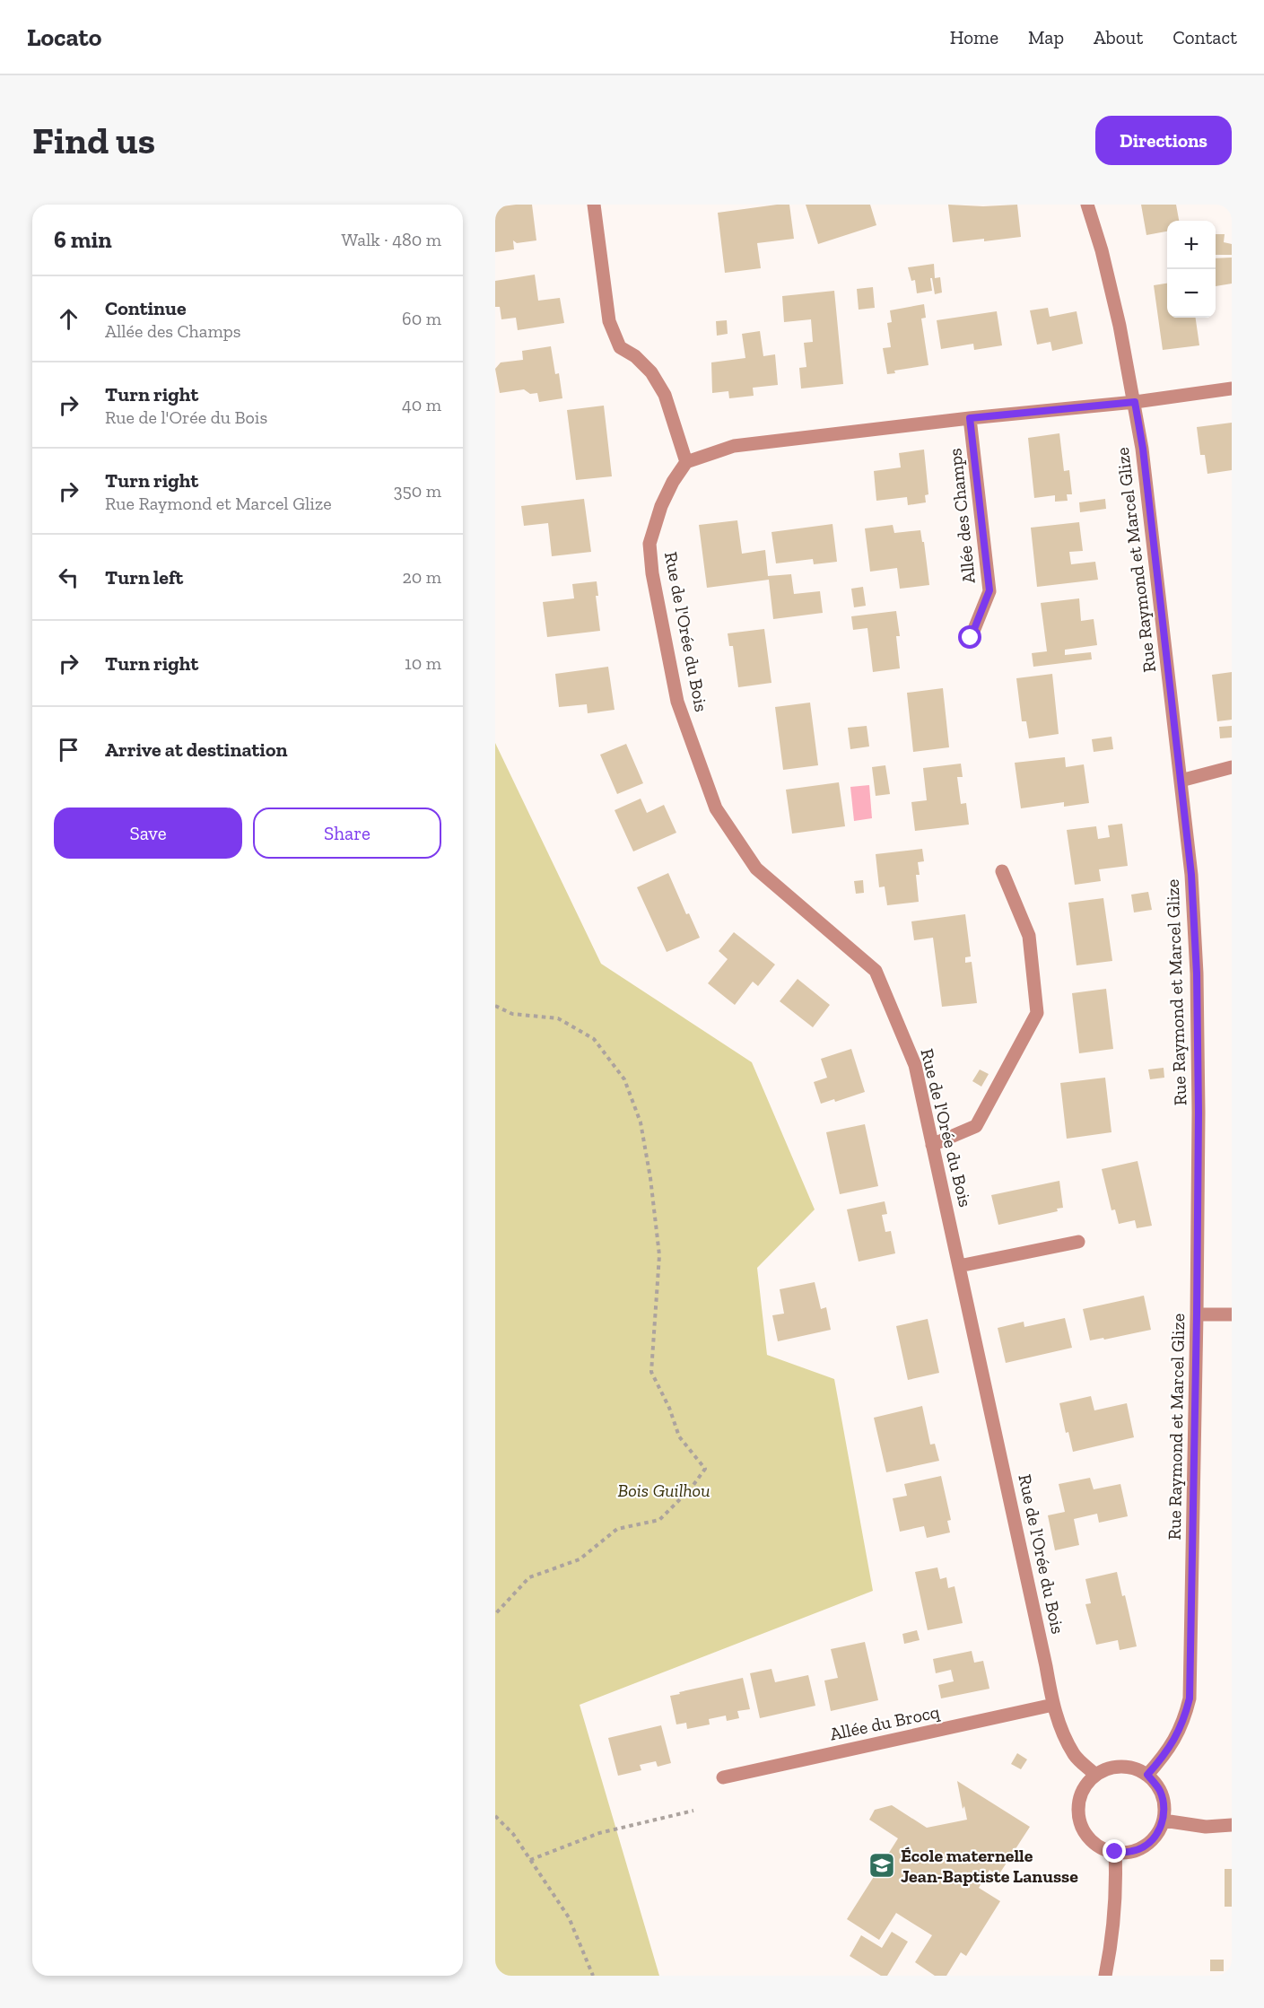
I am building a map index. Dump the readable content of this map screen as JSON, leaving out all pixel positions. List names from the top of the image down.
{
  "streets": {
    "street": [
      "Allée des Champs",
      "Rue Raymond et Marcel Glize",
      "Rue de l'Orée du Bois",
      "Allée du Brocq"
    ]
  },
  "crossings": [
    ["Rue Raymond et Marcel Glize", "Rue de l'Orée du Bois"],
    ["Rue de l'Orée du Bois", "Allée du Brocq"]
  ],
  "parks": ["Bois Guilhou"],
  "places": {
    "school or university": ["École maternelle Jean-Baptiste Lanusse"]
  },
  "page": {
    "header": "Locato",
    "nav": [
      "Home",
      "Map",
      "About",
      "Contact"
    ],
    "buttons": [
      "Directions",
      ["Save", "Share"]
    ],
    "title": "Find us",
    "heading": ["6 min", "Walk · 480 m"],
    "map_buttons": ["+", "−"],
    "list": [
      ["Continue", "Allée des Champs", "60 m"],
      ["Turn right", "Rue de l'Orée du Bois", "40 m"],
      ["Turn right", "Rue Raymond et Marcel Glize", "350 m"],
      ["Turn left", "20 m"],
      ["Turn right", "10 m"],
      "Arrive at destination"
    ]
  }
}
